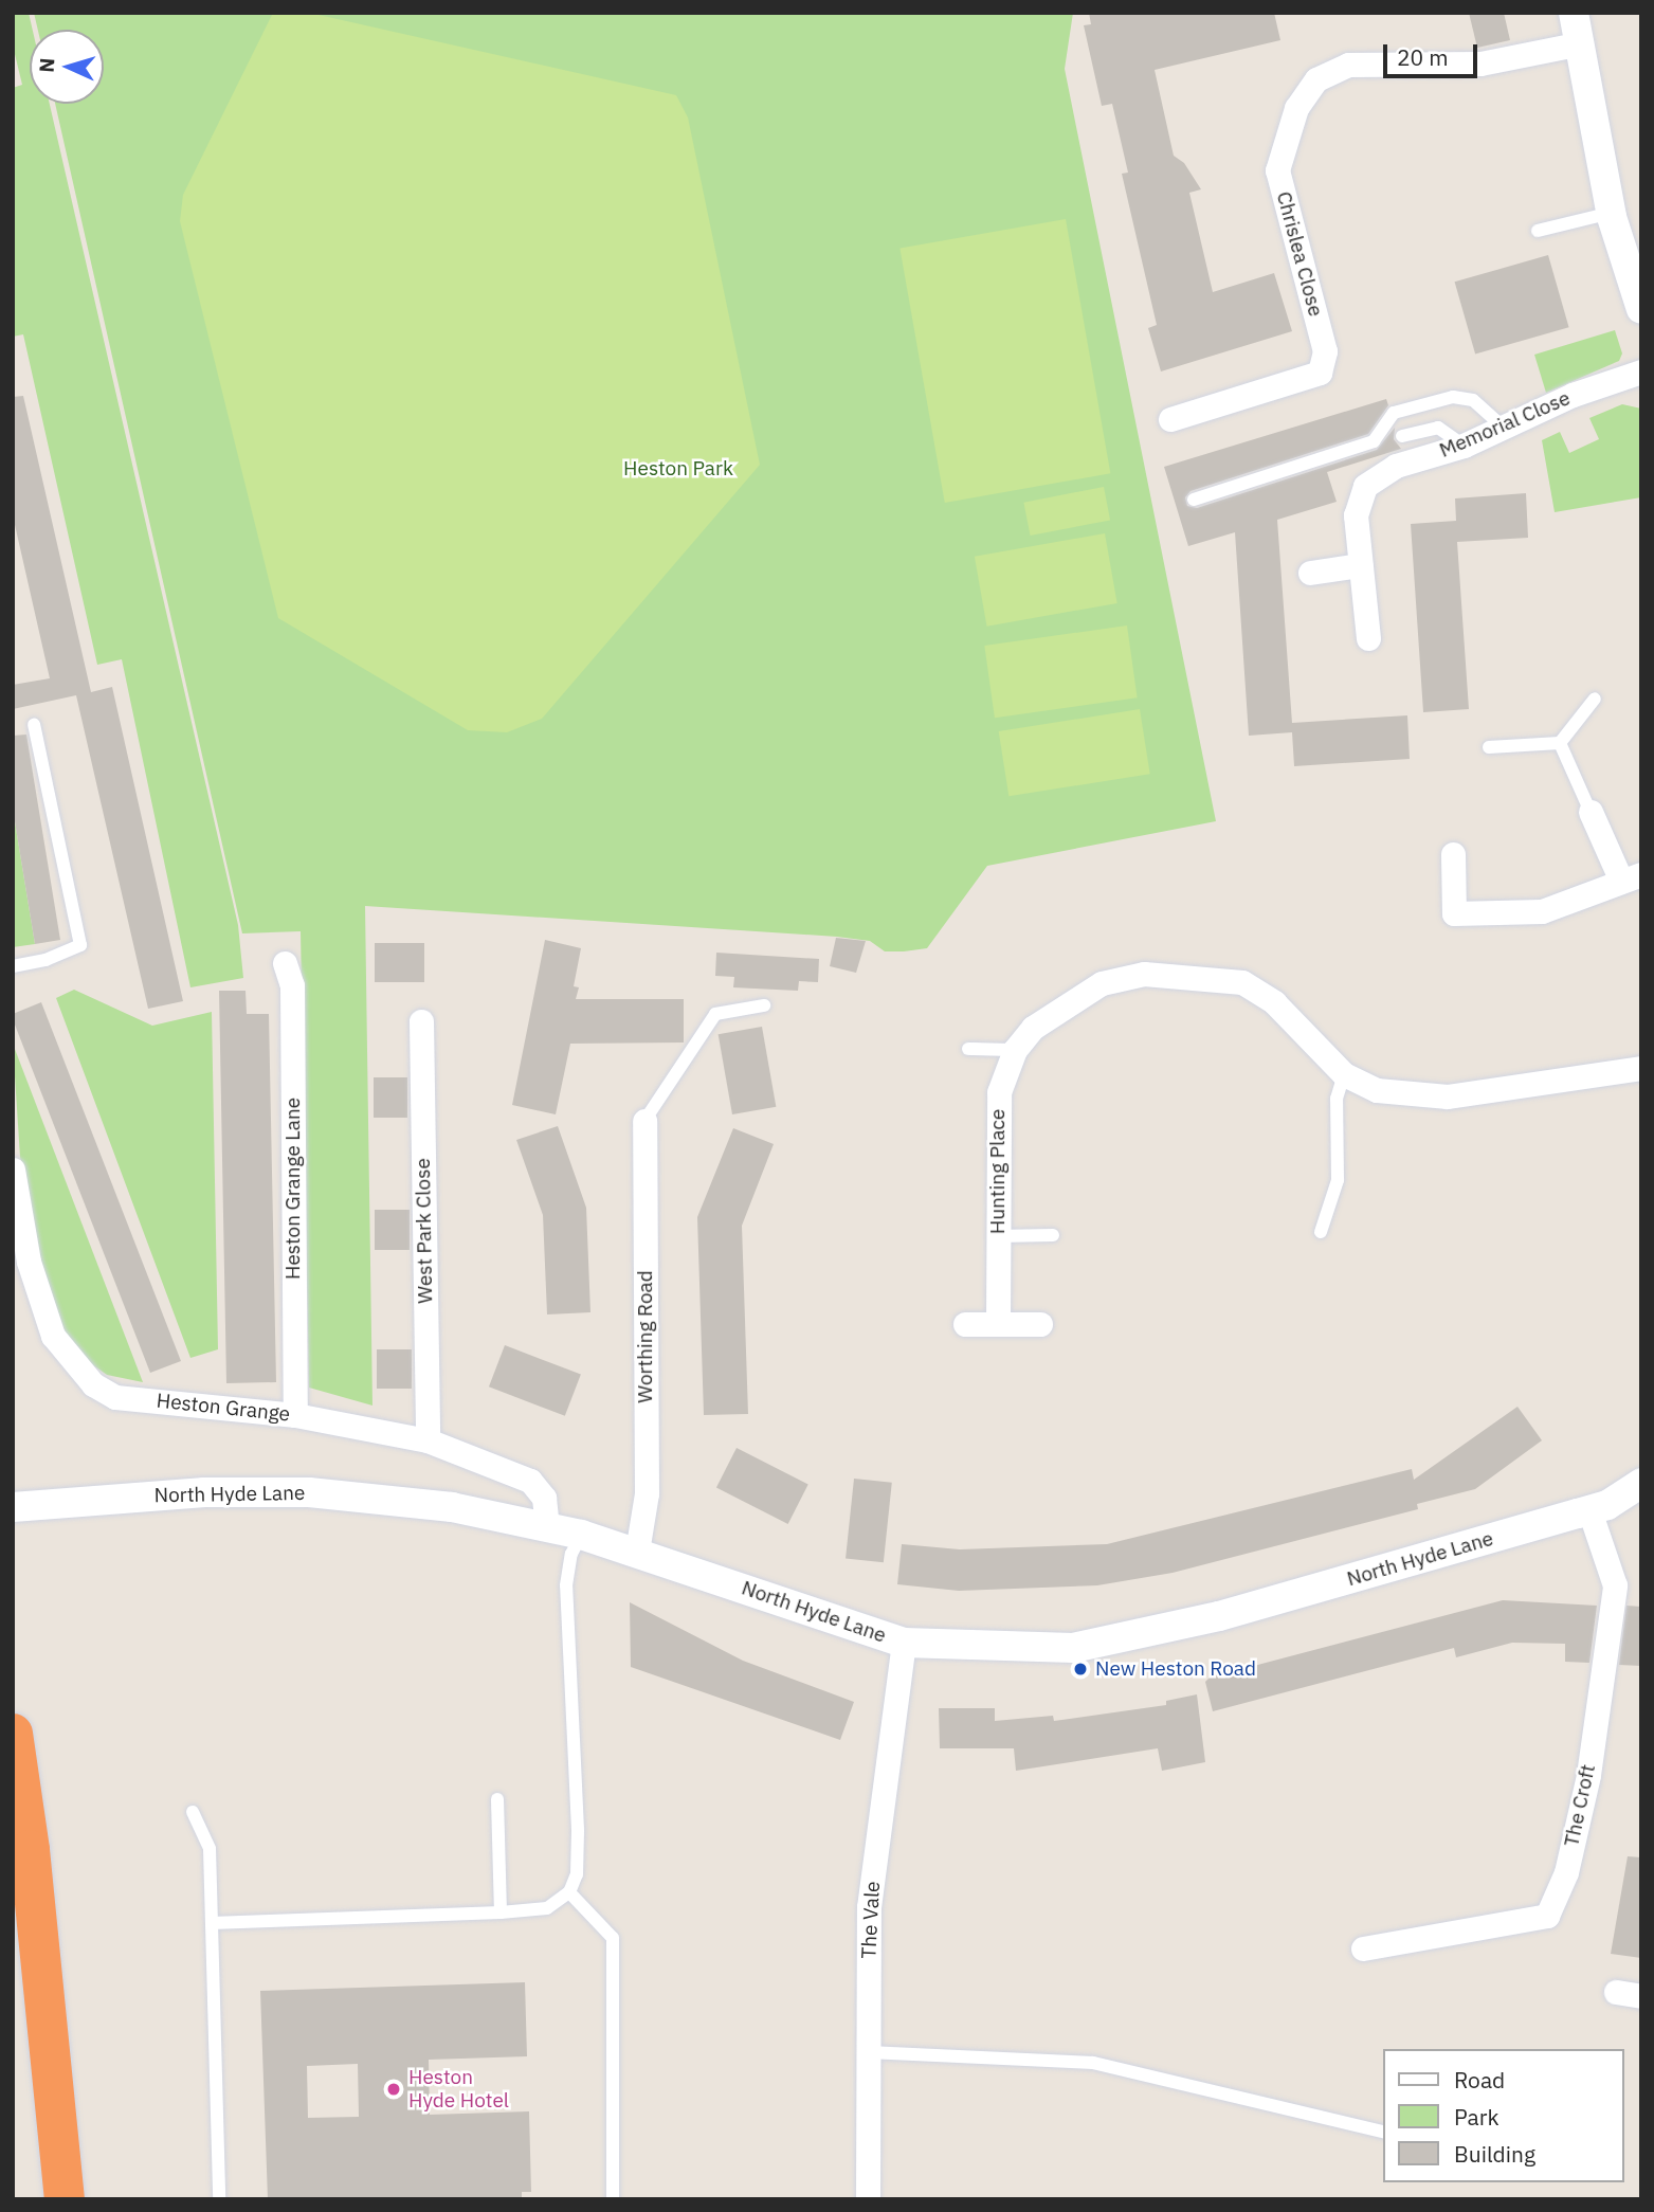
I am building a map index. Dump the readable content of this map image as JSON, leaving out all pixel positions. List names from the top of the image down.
{
  "streets": {
    "street": [
      "Chrislea Close",
      "Memorial Close",
      "Hunting Place",
      "Heston Grange Lane",
      "West Park Close",
      "Worthing Road",
      "Heston Grange",
      "North Hyde Lane",
      "The Croft",
      "The Vale"
    ]
  },
  "crossings": [
    ["Heston Grange Lane", "Heston Grange"],
    ["West Park Close", "Heston Grange"],
    ["Worthing Road", "North Hyde Lane"],
    ["Heston Grange", "North Hyde Lane"],
    ["North Hyde Lane", "The Croft"],
    ["North Hyde Lane", "The Vale"]
  ],
  "parks": ["Heston Park"],
  "places": ["New Heston Road", "Heston Hyde Hotel"],
  "legend": ["Road", "Park", "Building"],
  "scale_bar": "20 m",
  "north": "left"
}
